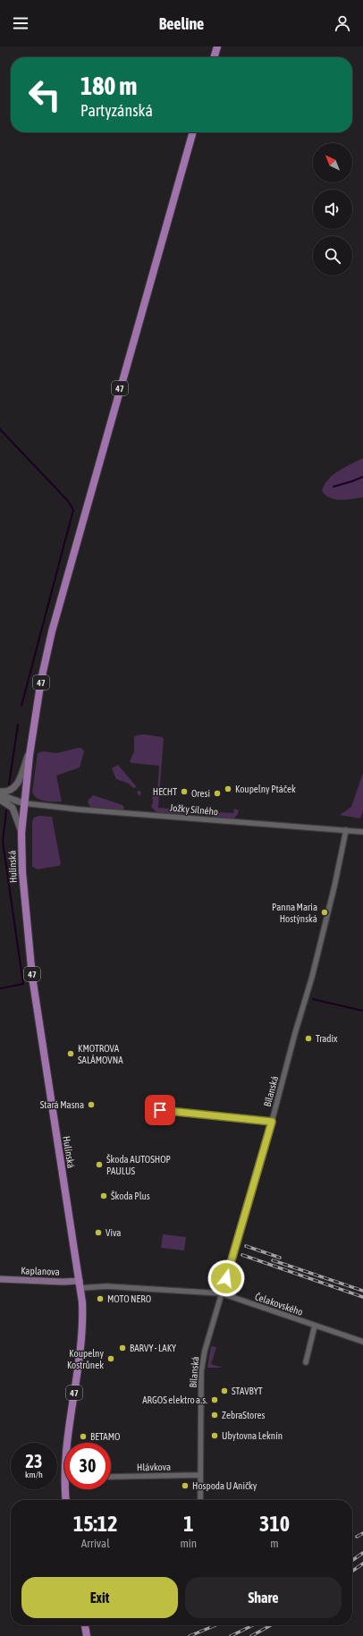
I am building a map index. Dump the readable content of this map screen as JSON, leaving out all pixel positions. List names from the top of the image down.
{
  "streets": {
    "main road": ["47", "Hulínská", "Kaplanova"],
    "street": [
      "Jožky Silného",
      "Bílanská",
      "Čelakovského",
      "Hlávkova"
    ]
  },
  "crossings": [
    ["47", "Jožky Silného"],
    ["47", "Hulínská"],
    ["Jožky Silného", "Hulínská"],
    ["Jožky Silného", "Bílanská"],
    ["Hulínská", "Kaplanova"],
    ["Hulínská", "Čelakovského"],
    ["Bílanská", "Čelakovského"],
    ["Bílanská", "Hlávkova"],
    ["Kaplanova", "Čelakovského"]
  ],
  "places": [
    "Koupelny Ptáček",
    "HECHT",
    "Oresi",
    "Panna Maria Hostýnská",
    "Tradix",
    "KMOTROVA SALÁMOVNA",
    "Stará Masna",
    "Škoda AUTOSHOP PAULUS",
    "Škoda Plus",
    "Viva",
    "MOTO NERO",
    "BARVY - LAKY",
    "Koupelny Kostrůnek",
    "STAVBYT",
    "ARGOS elektro a.s.",
    "ZebraStores",
    "Ubytovna Leknín",
    "BETAMO",
    "Hospoda U Aničky"
  ],
  "north": "top left",
  "page": {
    "header": "Beeline",
    "turn": ["180 m", "Partyzánská"],
    "speed": "23 km/h",
    "limit": "30",
    "eta": [
      "15:12",
      "Arrival",
      "1",
      "min",
      "310",
      "m"
    ],
    "buttons": ["Exit", "Share"]
  }
}
